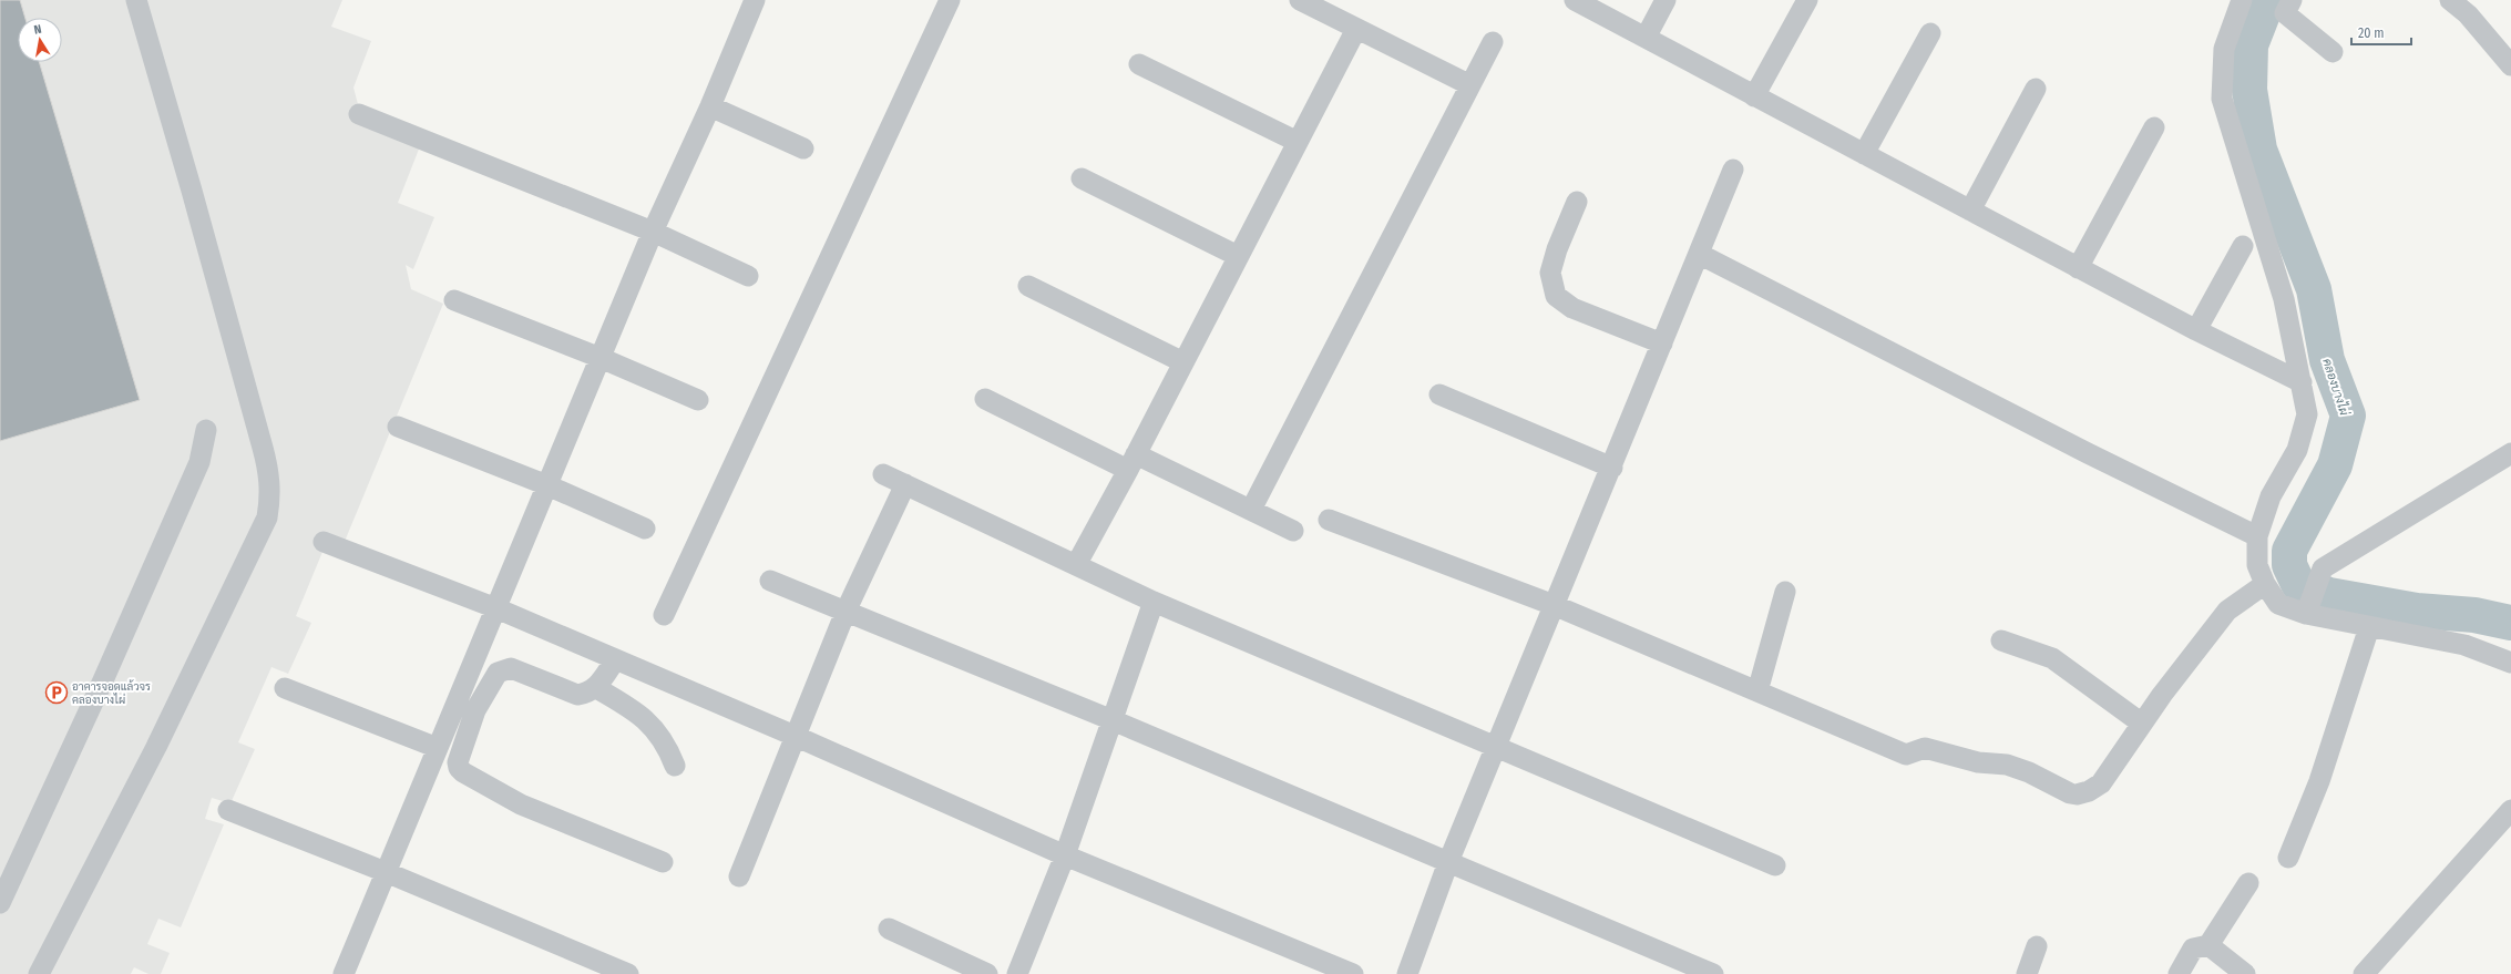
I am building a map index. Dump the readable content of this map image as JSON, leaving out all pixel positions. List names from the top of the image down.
{
  "water": ["คลองบางไผ่"],
  "places": {
    "parking": ["อาคารจอดแล้วจร คลองบางไผ่"]
  },
  "scale_bar": "20 m",
  "north": "top"
}
